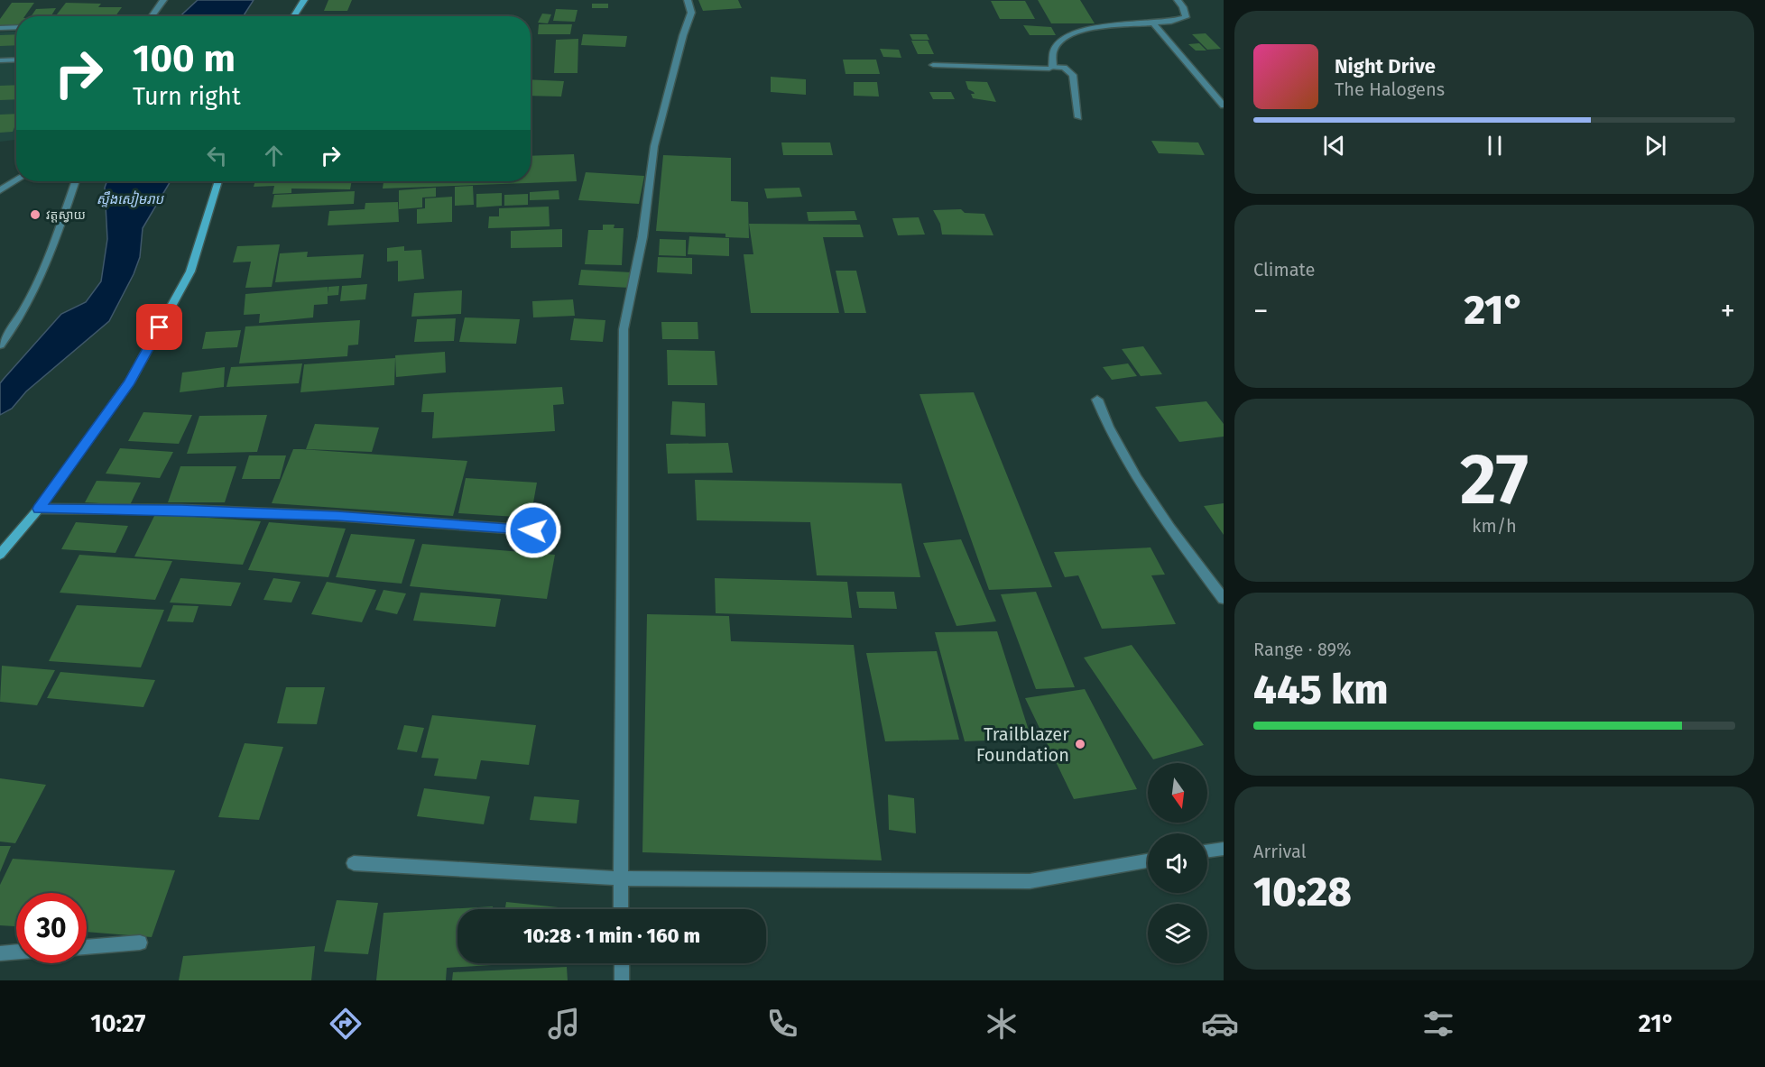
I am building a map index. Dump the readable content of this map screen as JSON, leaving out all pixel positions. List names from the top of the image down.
{
  "water": ["ស្ទឹងសៀមរាប"],
  "places": ["វត្តស្វាយ", "Trailblazer Foundation"],
  "north": "bottom",
  "page": {
    "turn": ["100 m", "Turn right"],
    "song": ["Night Drive", "The Halogens"],
    "tile": [
      "Climate",
      ["27", "km/h"],
      ["Range · 89%", "445 km"],
      ["Arrival", "10:28"]
    ],
    "heat": ["−", "21°", "+"],
    "limit": "30",
    "trip": "10:28 · 1 min · 160 m",
    "tabs": ["10:27", "21°"]
  }
}
